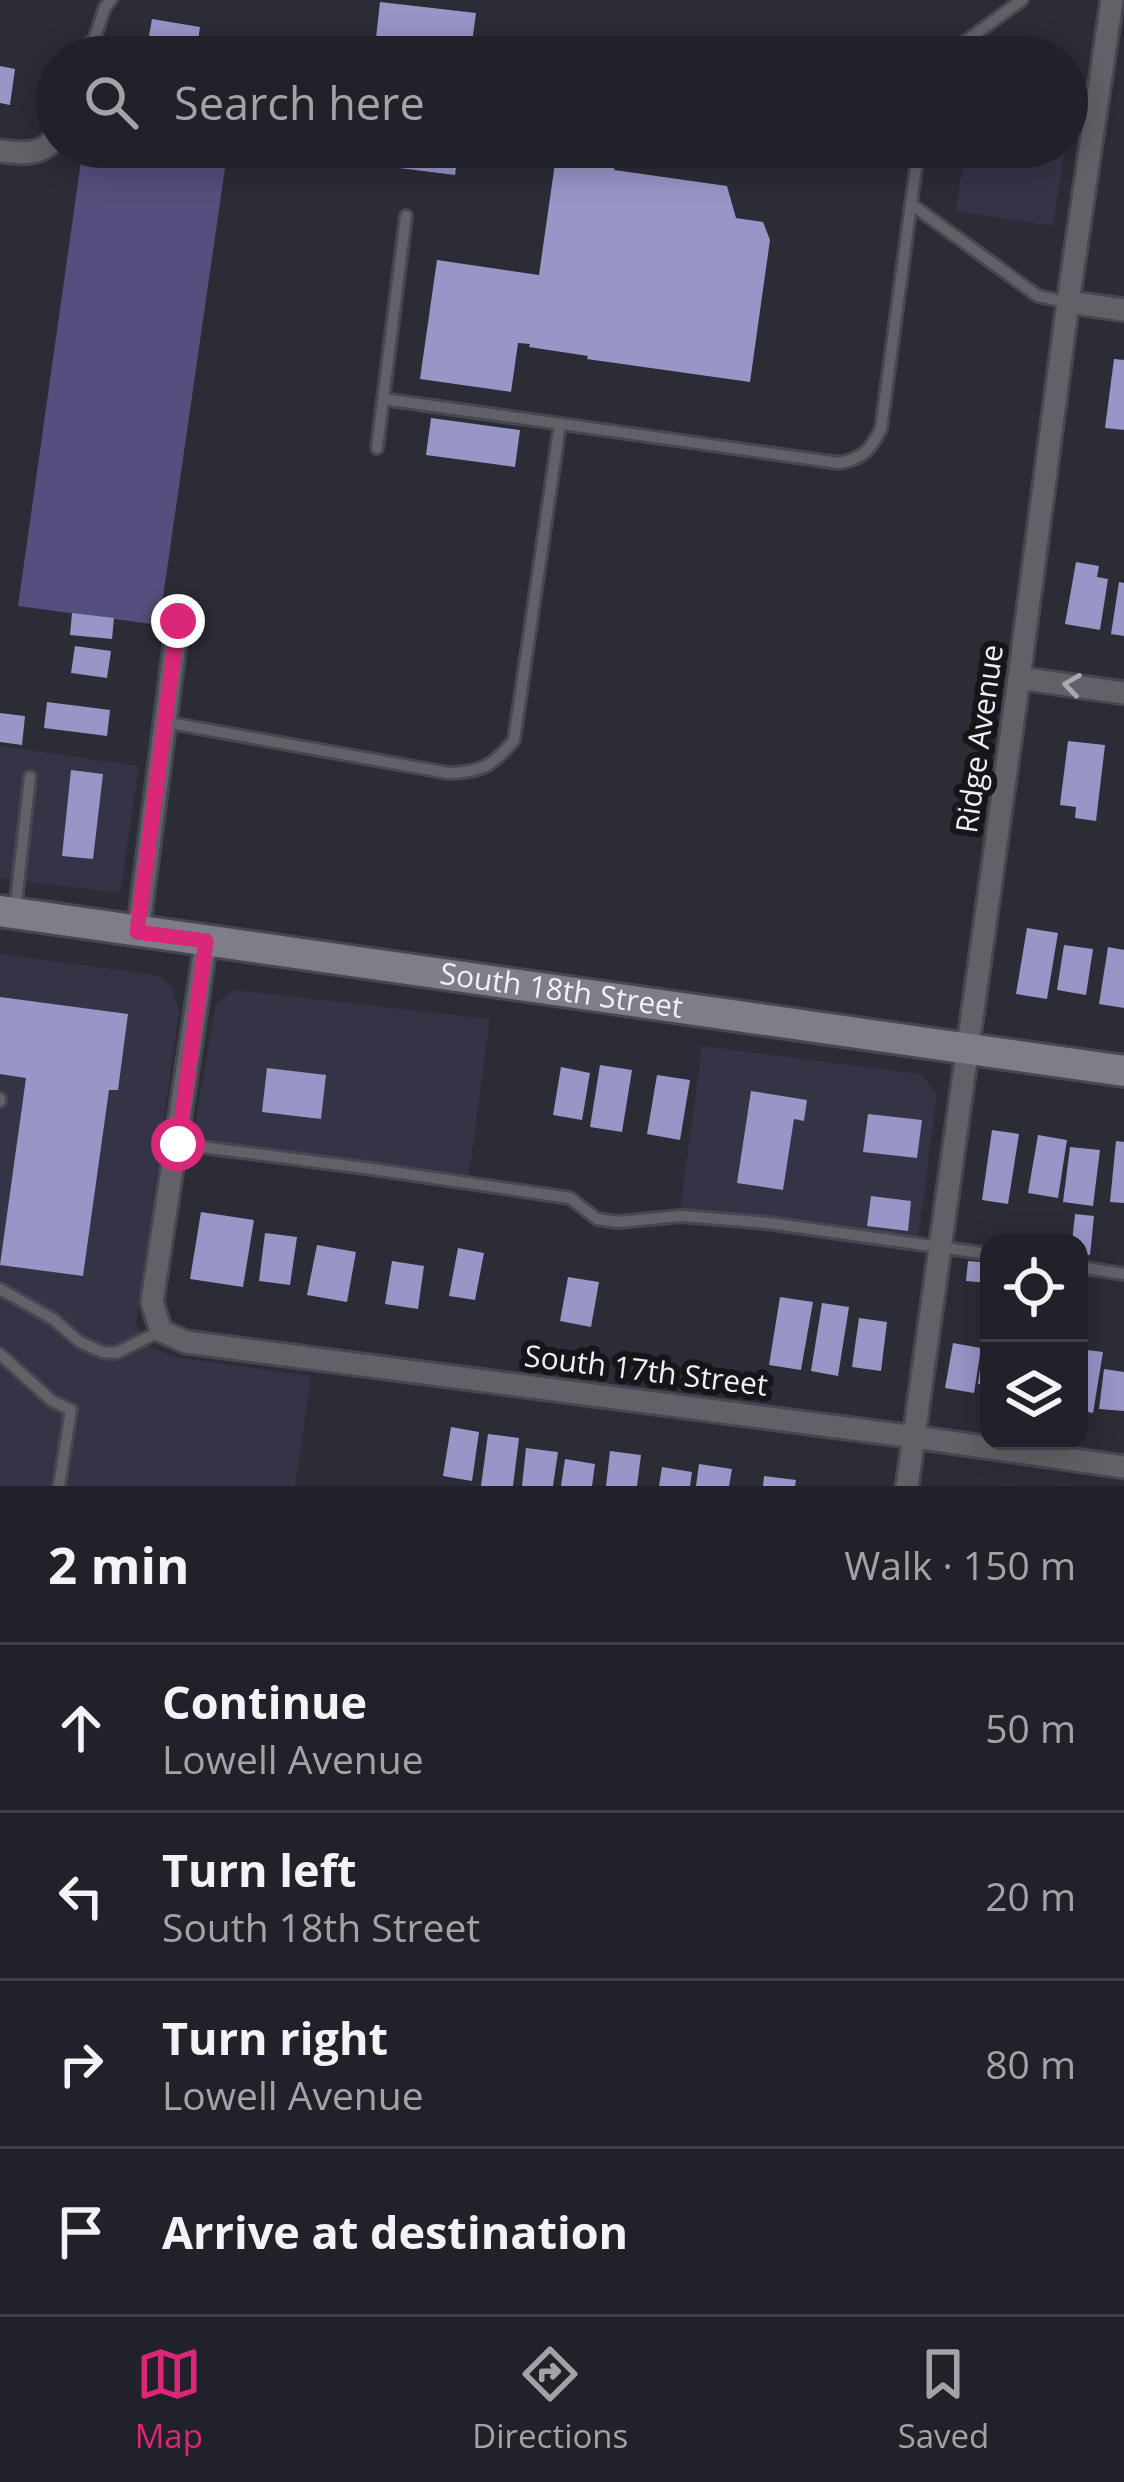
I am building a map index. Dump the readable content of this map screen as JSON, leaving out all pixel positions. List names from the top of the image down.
{
  "streets": {
    "main road": ["South 18th Street"],
    "street": ["Ridge Avenue", "South 17th Street"]
  },
  "crossings": [
    ["Ridge Avenue", "South 18th Street"],
    ["Ridge Avenue", "South 17th Street"]
  ],
  "page": {
    "search": "Search here",
    "heading": ["2 min", "Walk · 150 m"],
    "list": [
      ["Continue", "Lowell Avenue", "50 m"],
      ["Turn left", "South 18th Street", "20 m"],
      ["Turn right", "Lowell Avenue", "80 m"],
      "Arrive at destination"
    ],
    "nav": ["Map", "Directions", "Saved"]
  }
}
